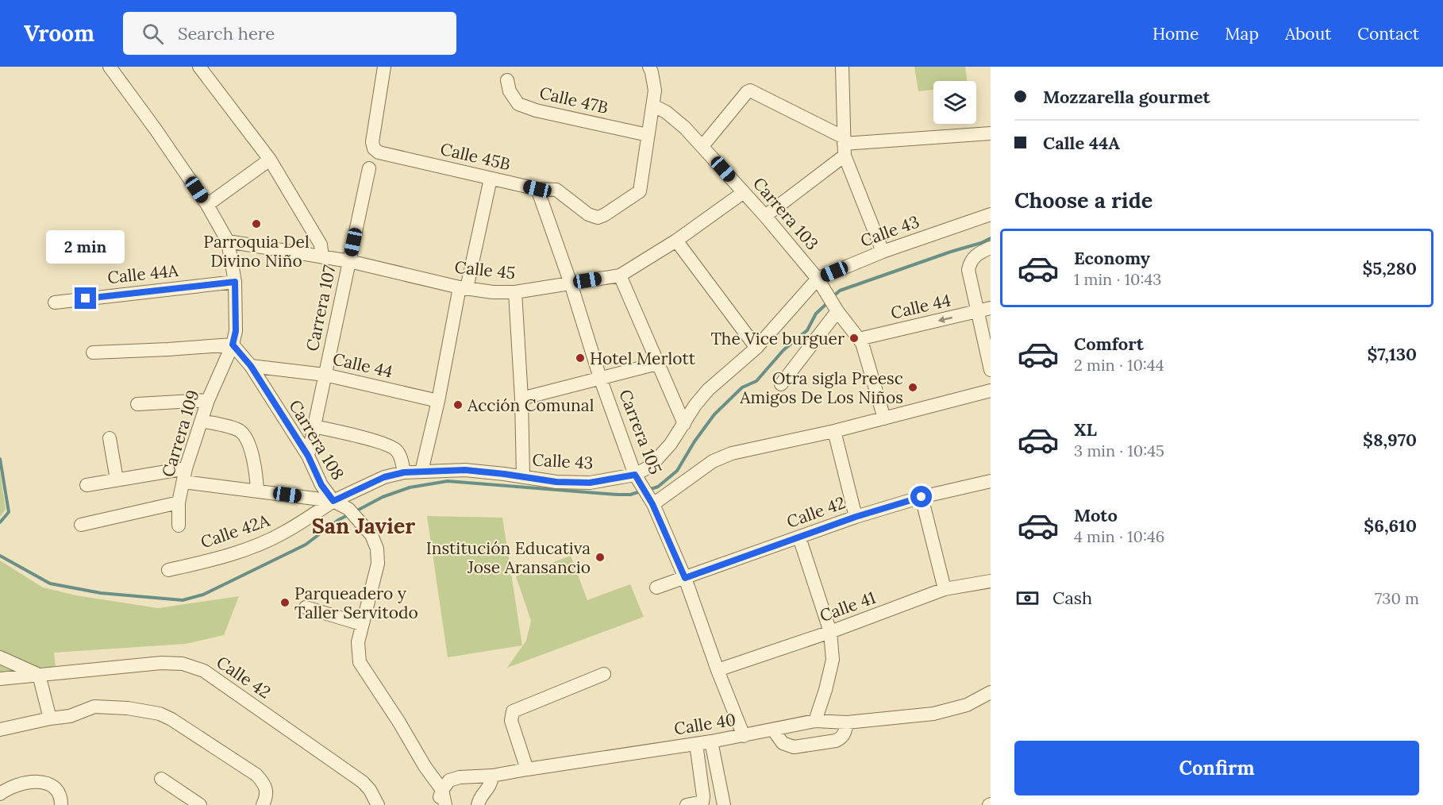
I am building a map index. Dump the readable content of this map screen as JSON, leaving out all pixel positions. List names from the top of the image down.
{
  "streets": {
    "street": [
      "Calle 47B",
      "Calle 45B",
      "Carrera 103",
      "Calle 43",
      "Calle 45",
      "Calle 44A",
      "Calle 44",
      "Carrera 107",
      "Carrera 105",
      "Carrera 109",
      "Carrera 108",
      "Calle 42",
      "Calle 42A",
      "Calle 41",
      "Calle 40"
    ]
  },
  "crossings": [
    ["Calle 47B", "Calle 45B"],
    ["Calle 45B", "Carrera 105"],
    ["Carrera 103", "Calle 43"],
    ["Carrera 103", "Calle 45"],
    ["Carrera 103", "Calle 44"],
    ["Calle 43", "Carrera 105"],
    ["Calle 43", "Carrera 108"],
    ["Calle 43", "Calle 42A"],
    ["Calle 45", "Carrera 107"],
    ["Calle 45", "Carrera 105"],
    ["Calle 44", "Carrera 107"],
    ["Calle 44", "Carrera 108"],
    ["Carrera 107", "Carrera 108"],
    ["Carrera 105", "Calle 42"],
    ["Carrera 105", "Calle 41"],
    ["Carrera 105", "Calle 40"],
    ["Carrera 109", "Carrera 108"],
    ["Carrera 108", "Calle 42A"],
    ["Carrera 108", "Calle 40"]
  ],
  "districts": ["San Javier"],
  "places": [
    "Parroquia Del Divino Niño",
    "The Vice burguer",
    "Hotel Merlott",
    "Otra sigla Preesc Amigos De Los Niños",
    "Acción Comunal",
    "Institución Educativa Jose Aransancio",
    "Parqueadero y Taller Servitodo"
  ],
  "page": {
    "header": "Vroom",
    "search": "Search here",
    "nav": [
      "Home",
      "Map",
      "About",
      "Contact"
    ],
    "banner": ["Mozzarella gourmet", "Calle 44A"],
    "heading": "Choose a ride",
    "list": [
      {
        "name": "Economy",
        "note": "1 min · 10:43",
        "value": "$5,280"
      },
      {
        "name": "Comfort",
        "note": "2 min · 10:44",
        "value": "$7,130"
      },
      {
        "name": "XL",
        "note": "3 min · 10:45",
        "value": "$8,970"
      },
      {
        "name": "Moto",
        "note": "4 min · 10:46",
        "value": "$6,610"
      }
    ],
    "bubble": "2 min",
    "pay": ["Cash", "730 m"],
    "buttons": "Confirm"
  }
}
